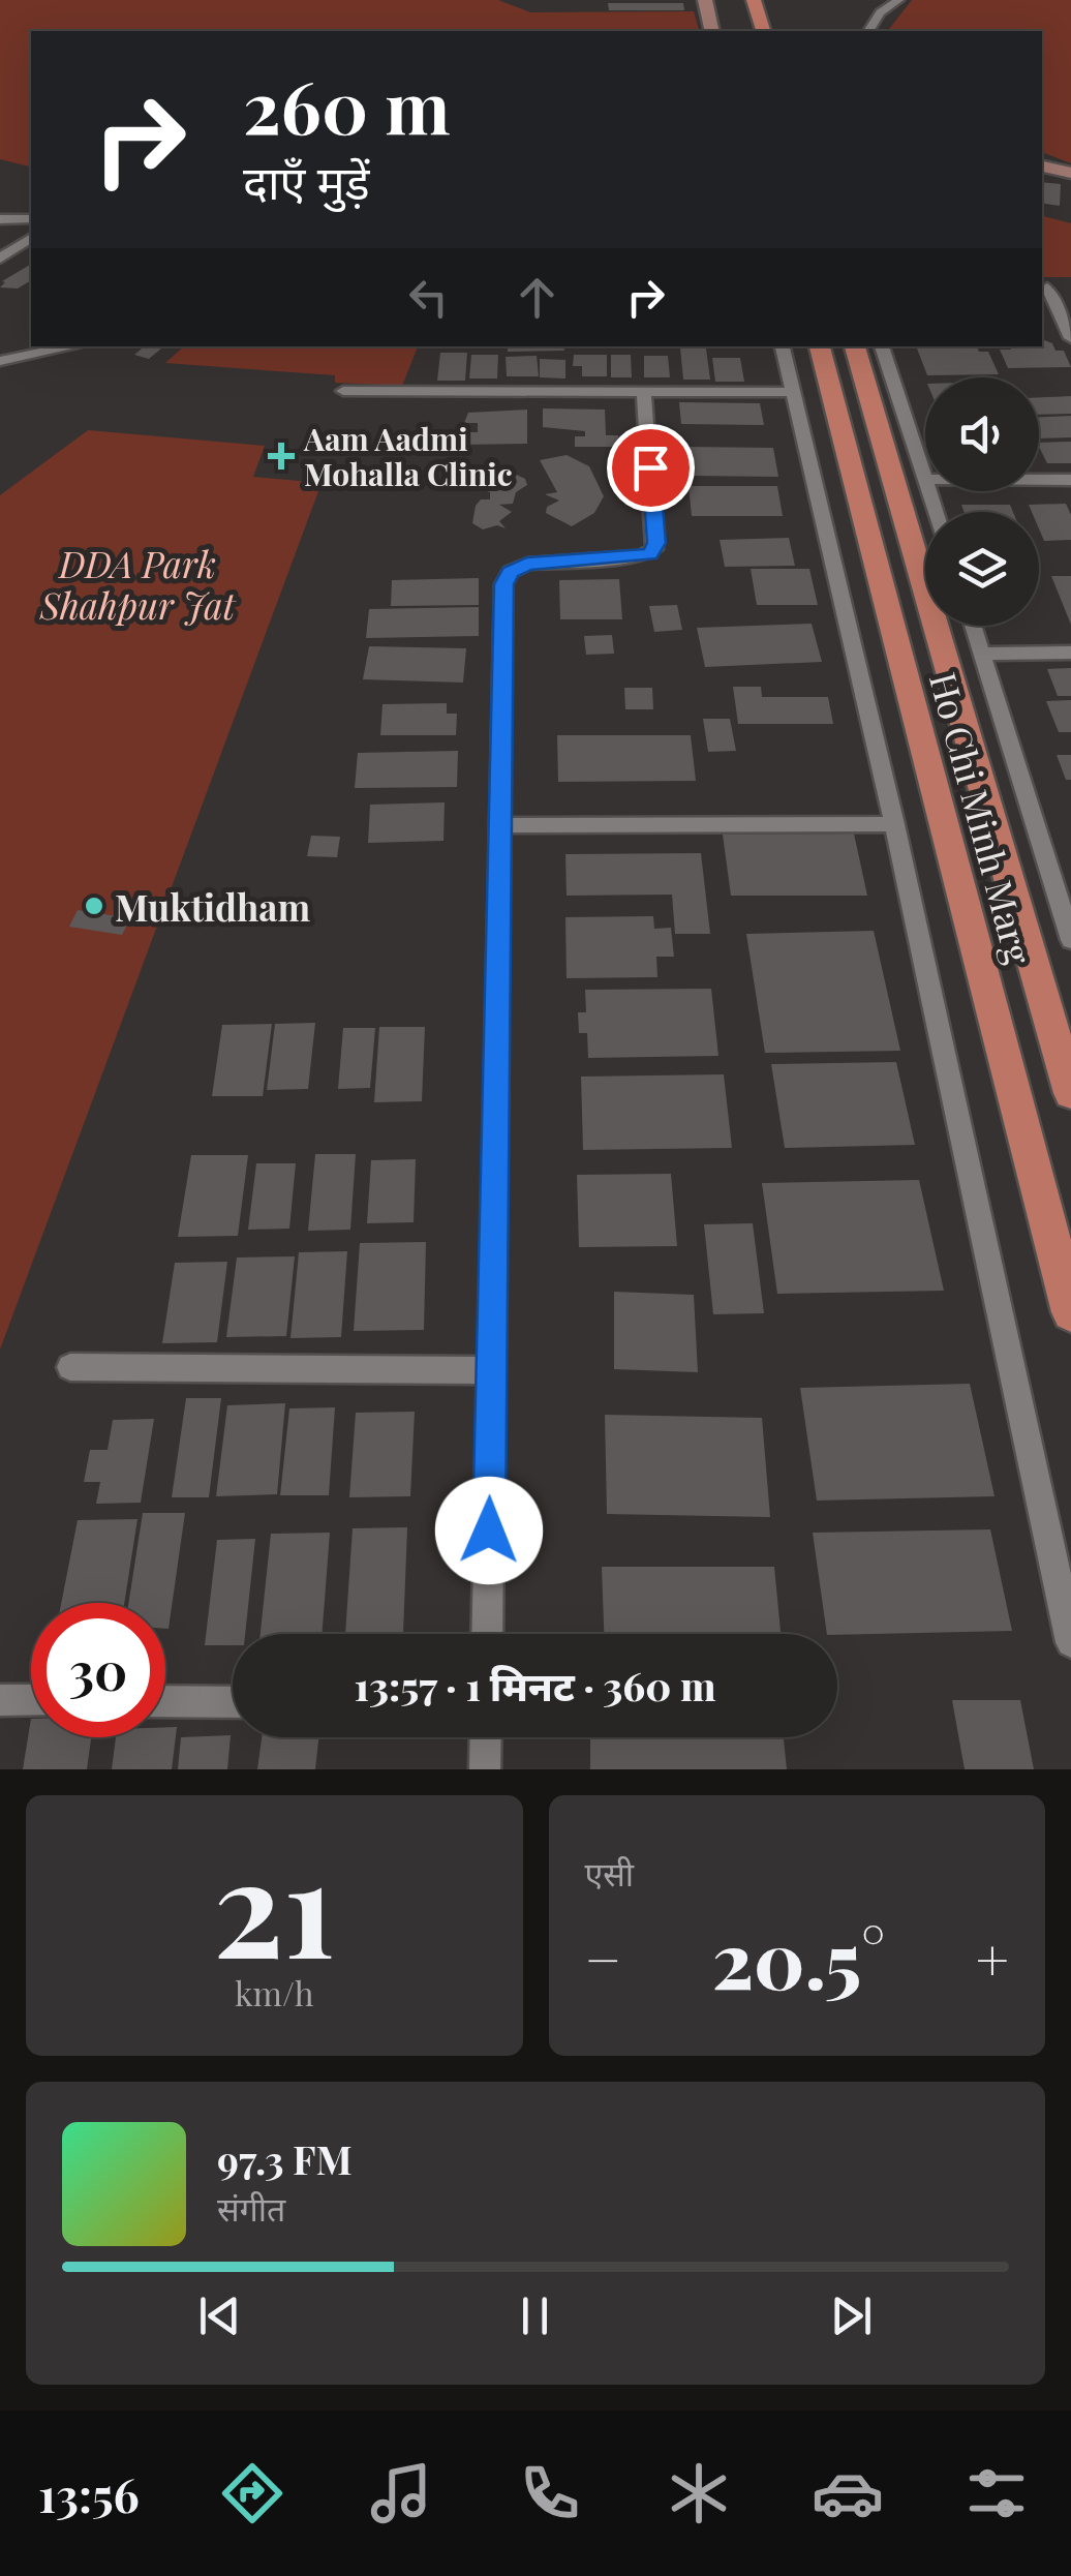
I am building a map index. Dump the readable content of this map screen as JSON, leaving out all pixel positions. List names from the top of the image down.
{
  "streets": {
    "main road": ["Ho Chi Minh Marg"]
  },
  "parks": ["DDA Park Shahpur Jat"],
  "places": {
    "health": ["Aam Aadmi Mohalla Clinic"],
    "other": ["Muktidham"]
  },
  "page": {
    "turn": ["260 m", "दाएँ मुड़ें"],
    "limit": "30",
    "trip": "13:57 · 1 मिनट · 360 m",
    "tile": [
      ["21", "km/h"],
      "एसी"
    ],
    "heat": ["−", "20.5°", "+"],
    "song": ["97.3 FM", "संगीत"],
    "tabs": "13:56"
  }
}
